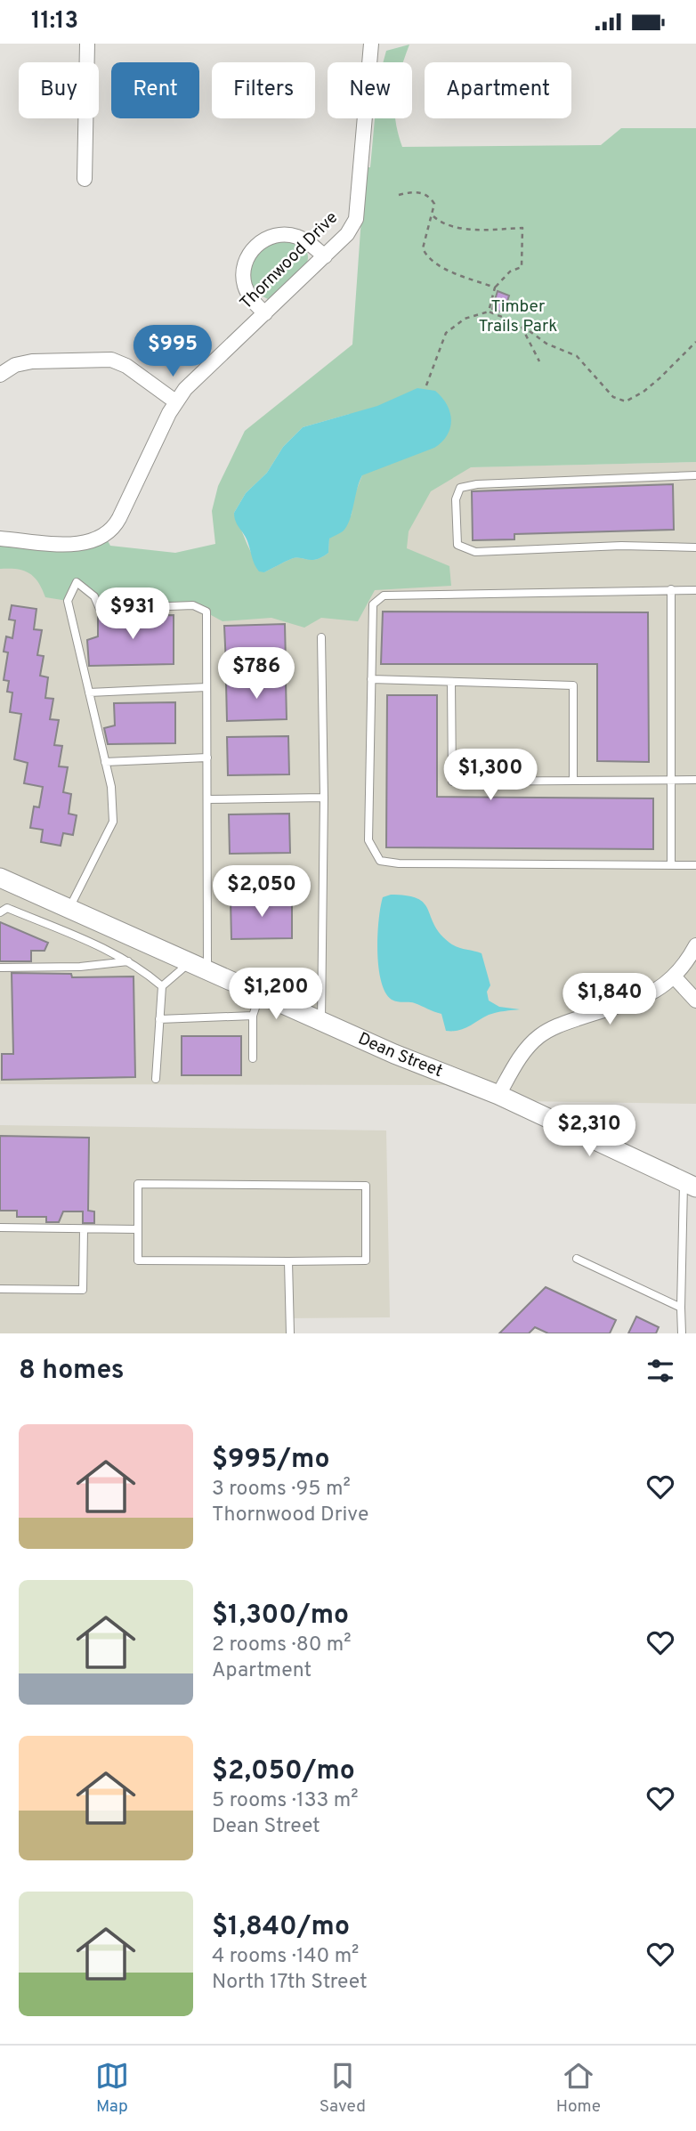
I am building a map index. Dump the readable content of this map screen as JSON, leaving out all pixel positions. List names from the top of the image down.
{
  "streets": {
    "street": ["Thornwood Drive", "Dean Street"]
  },
  "parks": ["Timber Trails Park"],
  "page": {
    "status": "11:13",
    "chip": [
      "Buy",
      "Rent",
      "Filters",
      "New",
      "Apartment"
    ],
    "price": [
      "$995",
      "$931",
      "$786",
      "$1,300",
      "$2,050",
      "$1,200",
      "$1,840",
      "$2,310"
    ],
    "heading": "8 homes",
    "list": [
      {
        "name": "$995/mo",
        "note": "3 rooms · 95 m² · Thornwood Drive"
      },
      {
        "name": "$1,300/mo",
        "note": "2 rooms · 80 m² · Apartment"
      },
      {
        "name": "$2,050/mo",
        "note": "5 rooms · 133 m² · Dean Street"
      },
      {
        "name": "$1,840/mo",
        "note": "4 rooms · 140 m² · North 17th Street"
      }
    ],
    "tabs": ["Map", "Saved", "Home"]
  }
}
